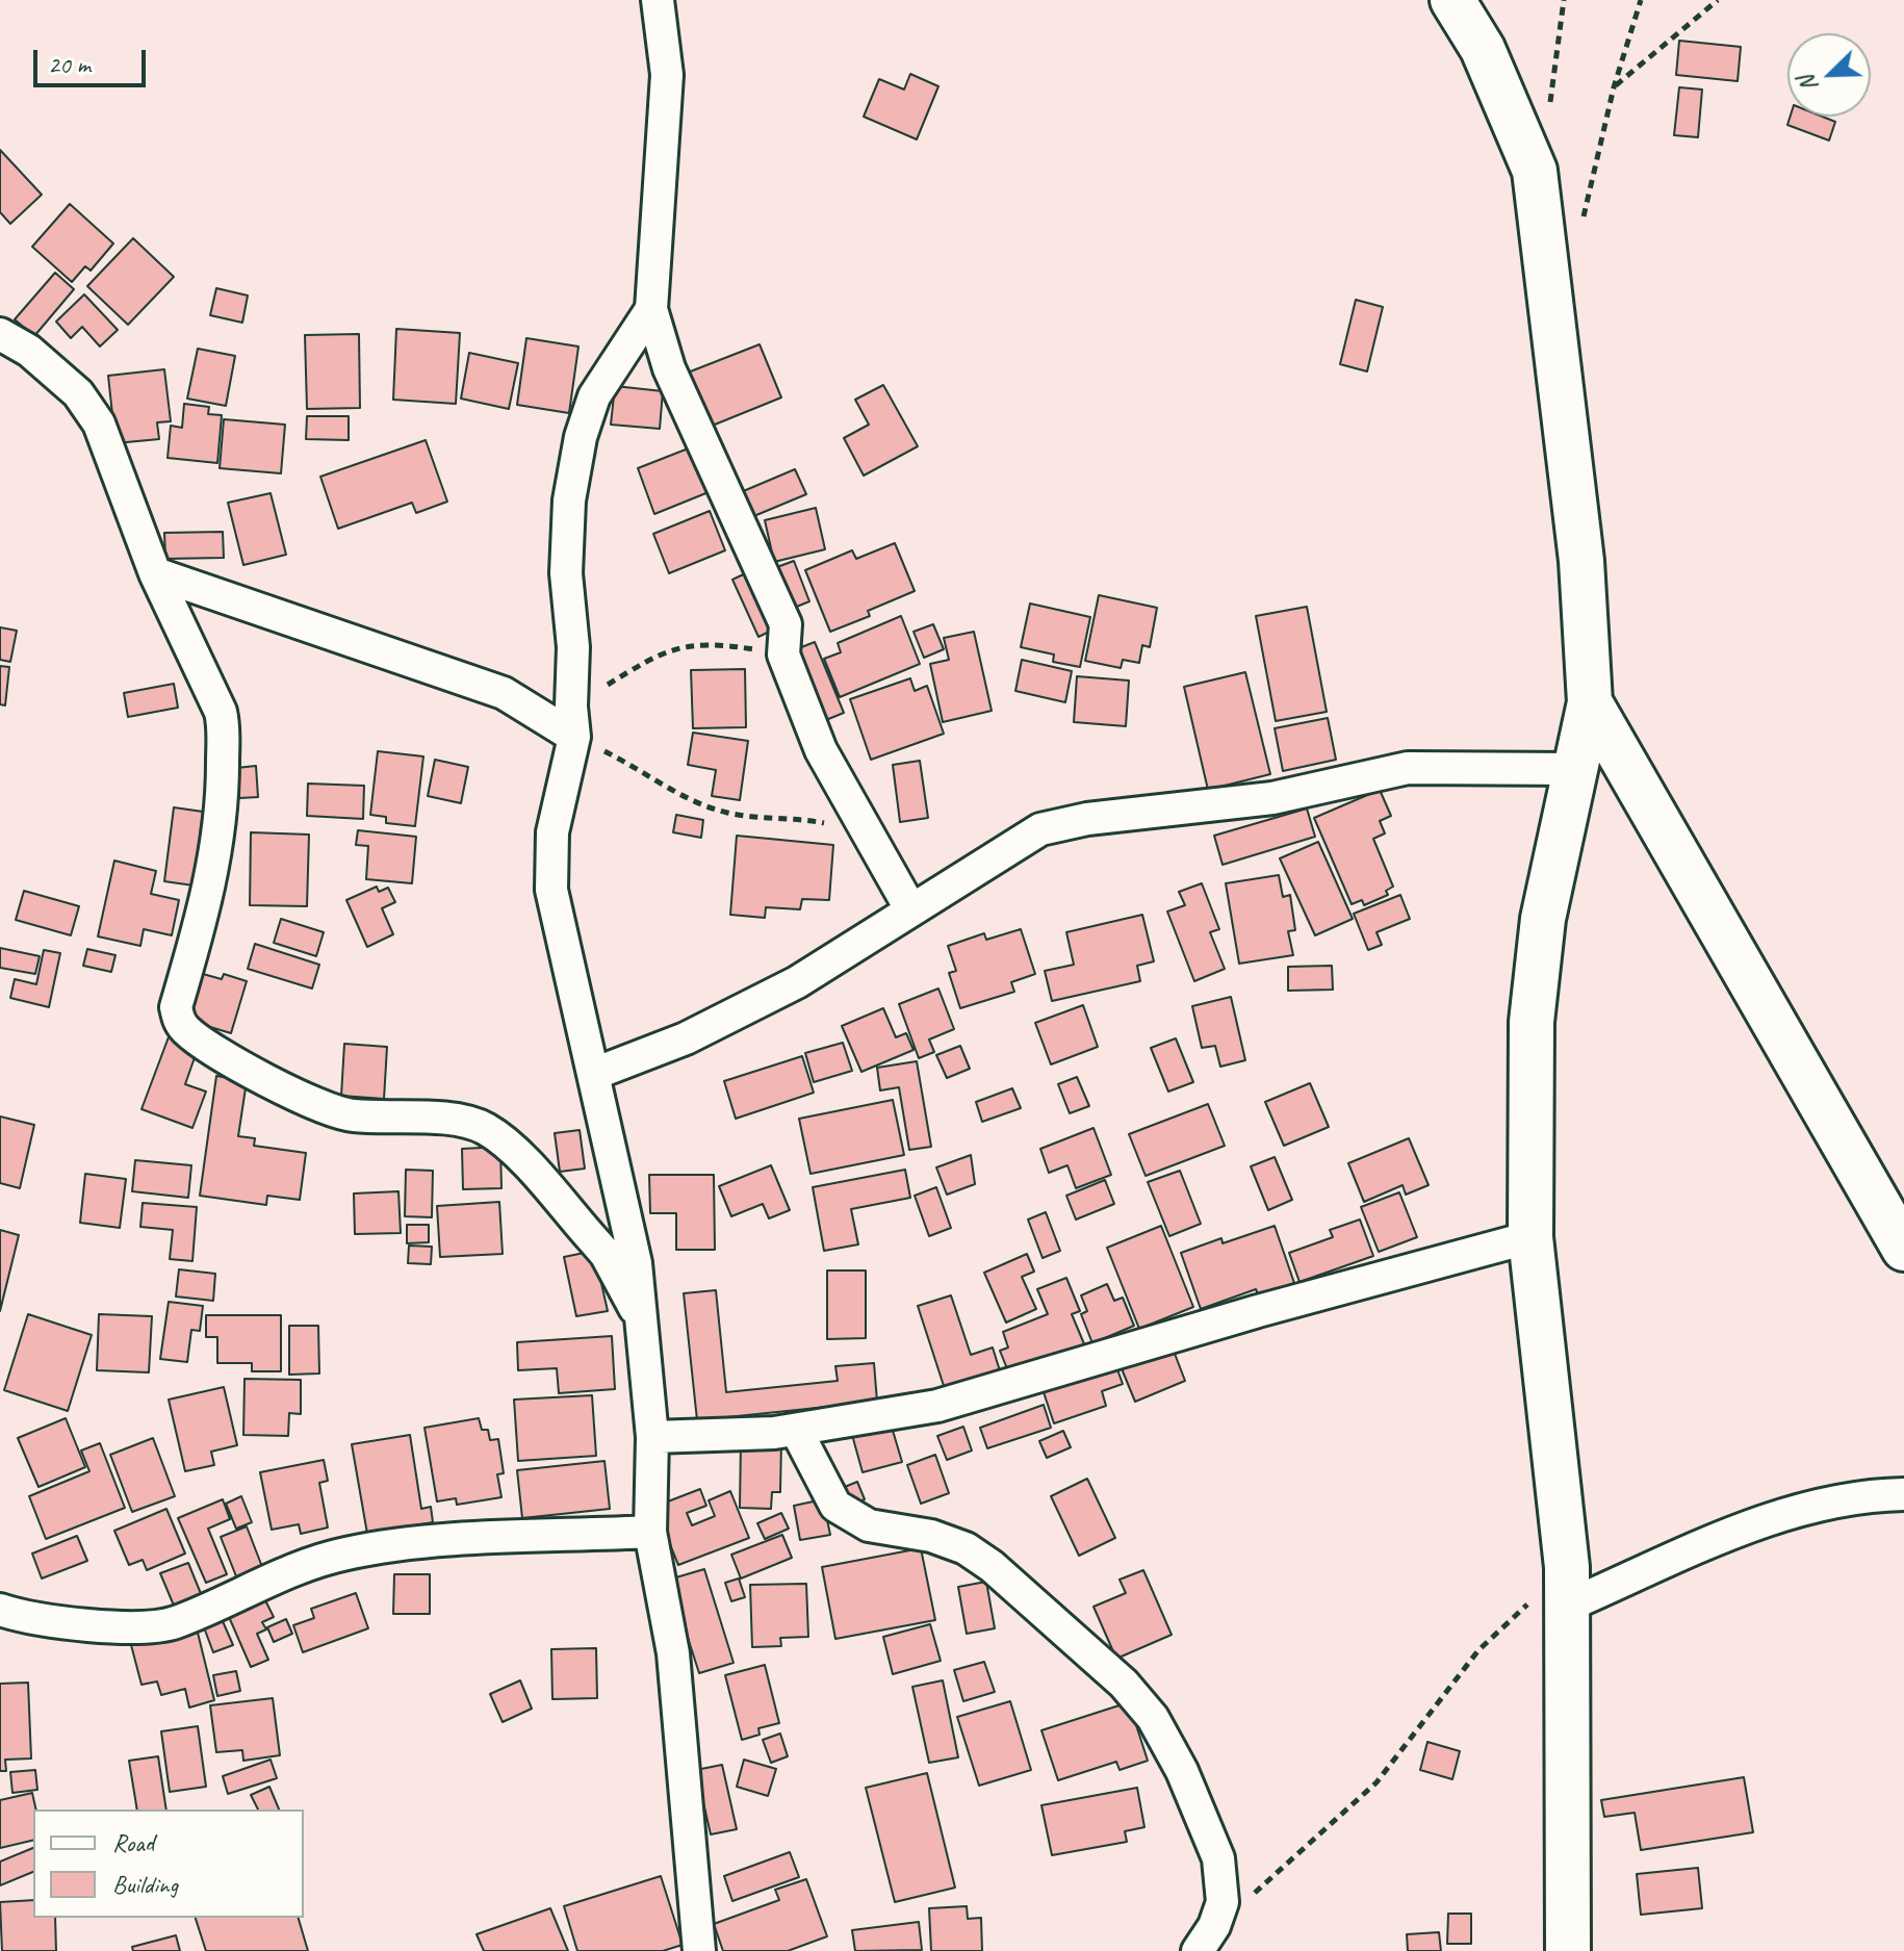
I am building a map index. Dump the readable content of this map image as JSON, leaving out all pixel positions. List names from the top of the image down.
{
  "legend": ["Road", "Building"],
  "scale_bar": "20 m",
  "north": "bottom left"
}
